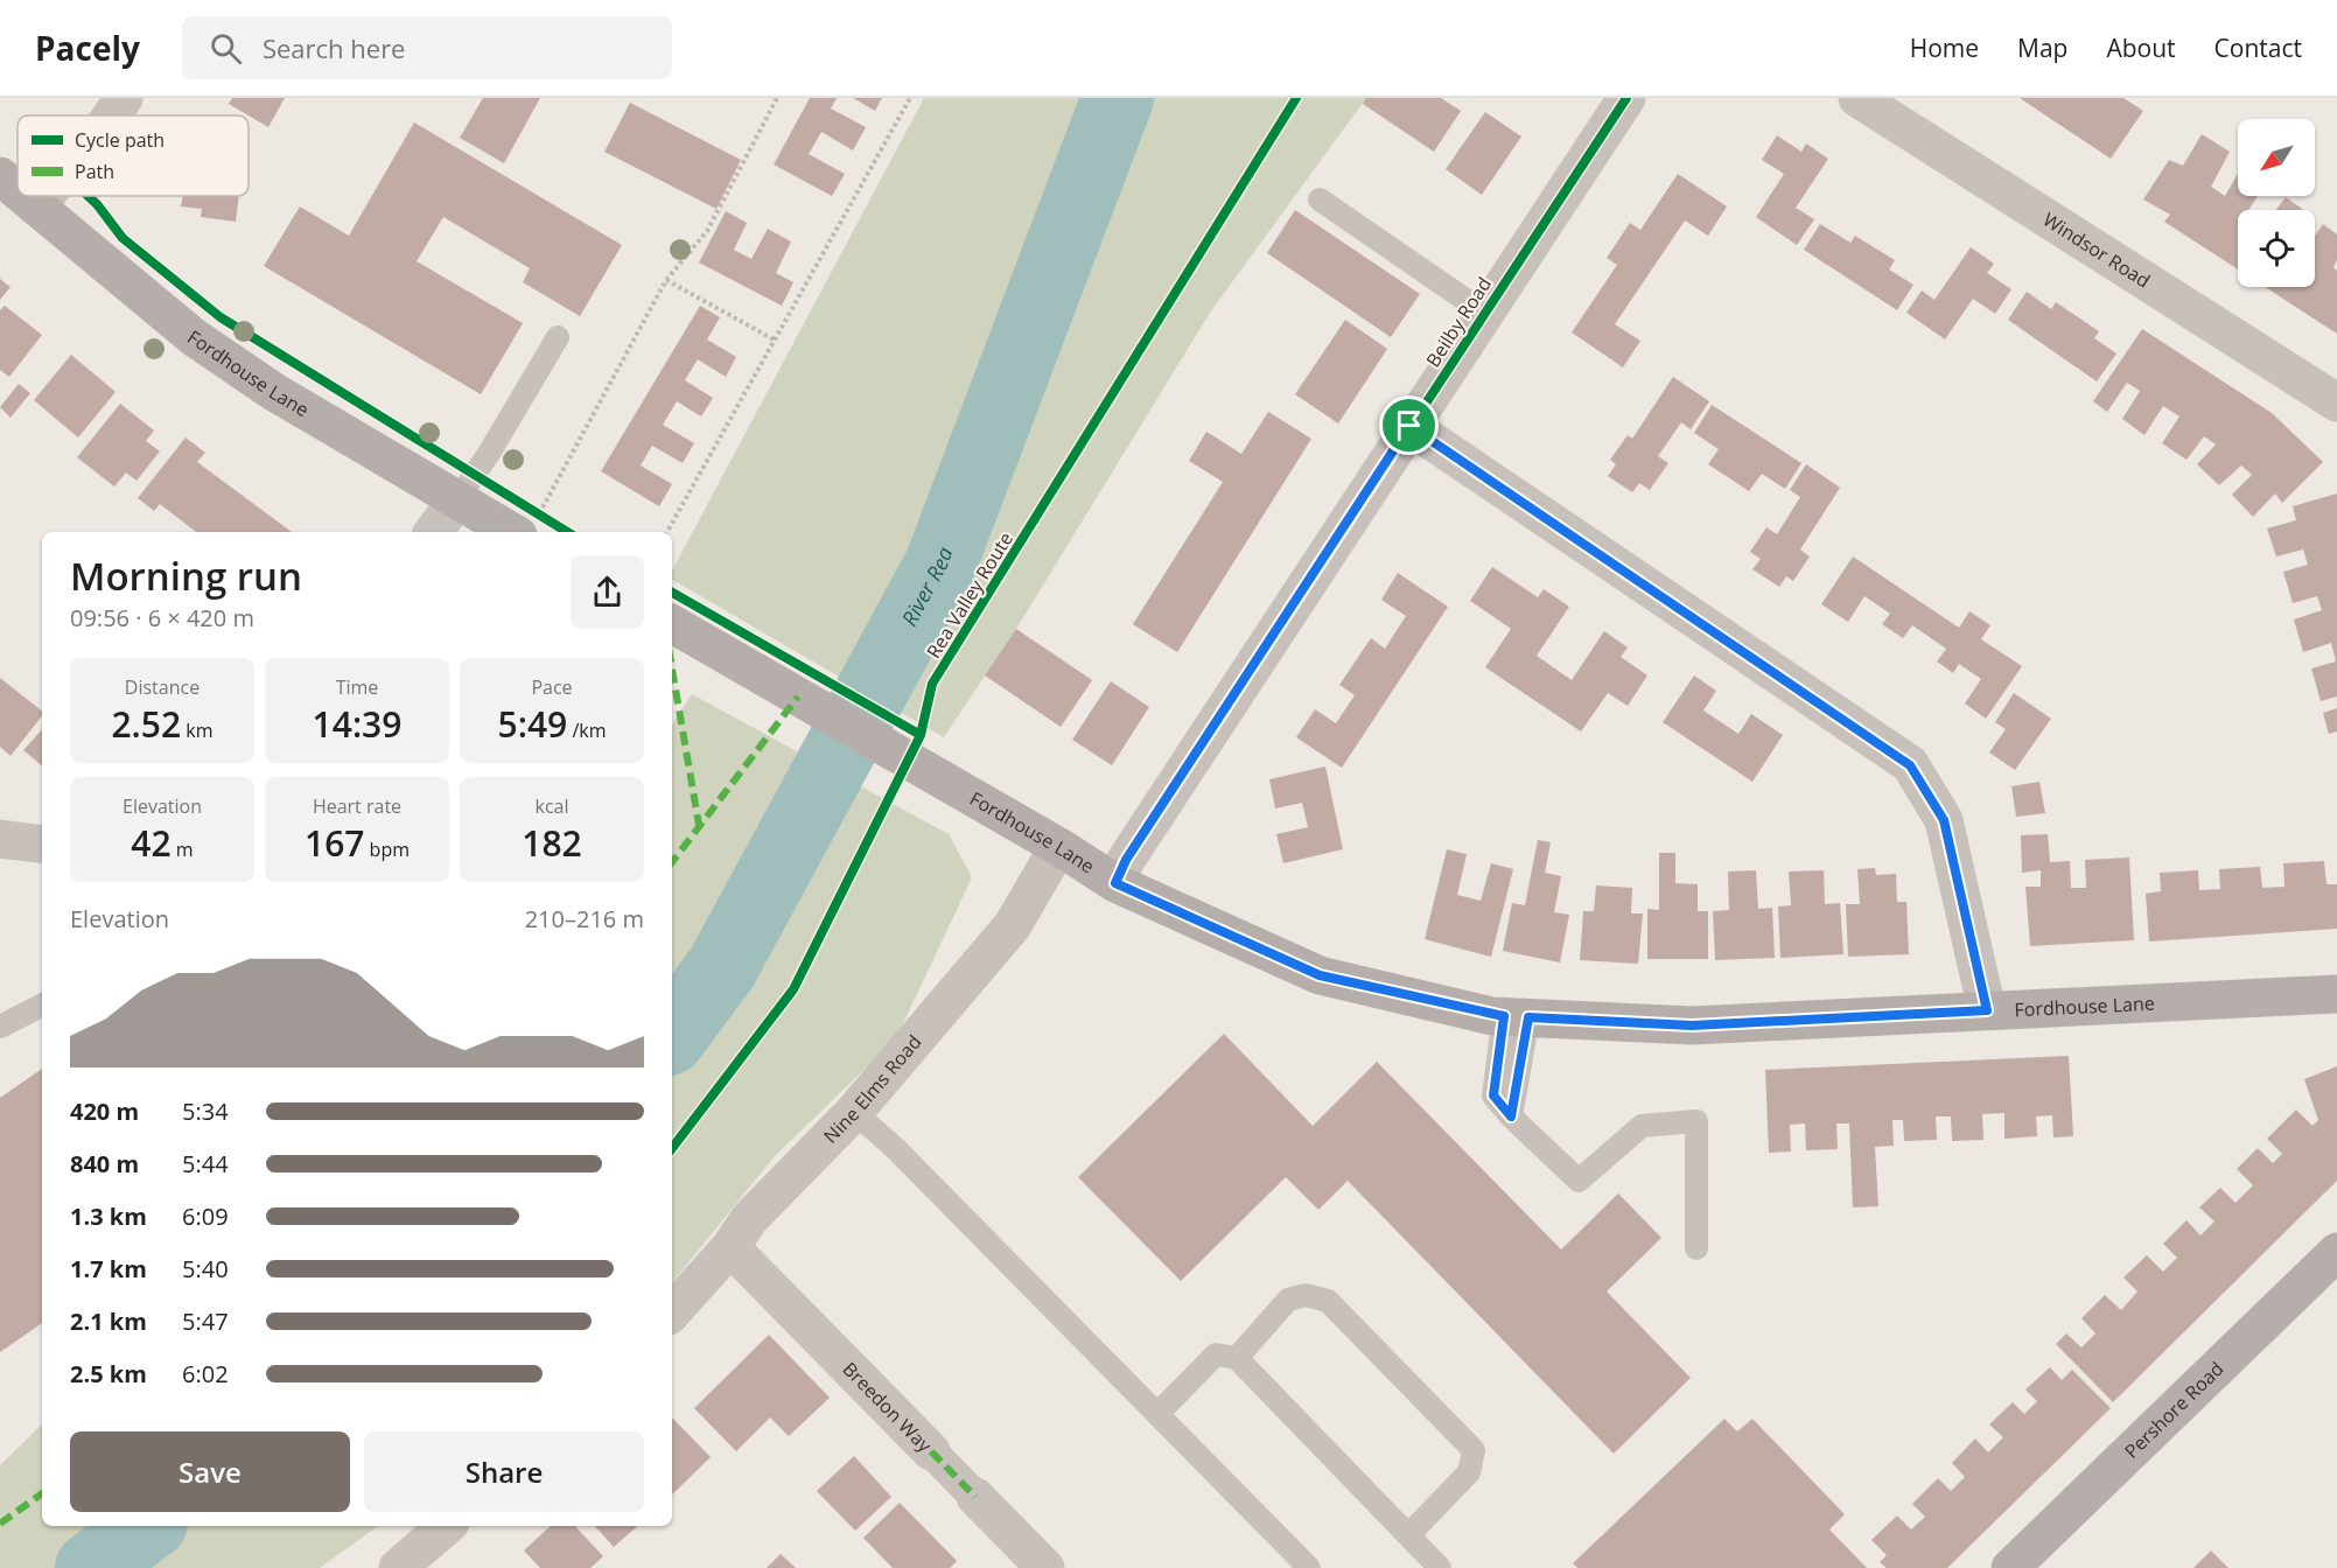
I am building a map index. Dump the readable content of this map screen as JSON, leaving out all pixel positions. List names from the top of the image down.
{
  "streets": {
    "main road": ["Fordhouse Lane", "Pershore Road"],
    "street": [
      "Windsor Road",
      "Beilby Road",
      "Nine Elms Road",
      "Breedon Way"
    ],
    "cycle path": ["Rea Valley Route"]
  },
  "crossings": [
    ["Beilby Road", "Fordhouse Lane"],
    ["Fordhouse Lane", "Nine Elms Road"],
    ["Nine Elms Road", "Breedon Way"]
  ],
  "water": ["River Rea"],
  "legend": ["Cycle path", "Path"],
  "north": "bottom left",
  "page": {
    "header": "Pacely",
    "search": "Search here",
    "nav": [
      "Home",
      "Map",
      "About",
      "Contact"
    ],
    "heading": ["Morning run", "09:56 · 6 × 420 m"],
    "stats": [
      ["Distance", "2.52 km"],
      ["Time", "14:39"],
      ["Pace", "5:49 /km"],
      ["Elevation", "42 m"],
      ["Heart rate", "167 bpm"],
      ["kcal", "182"]
    ],
    "chart": ["Elevation", "210–216 m"],
    "list": [
      {
        "name": "420 m",
        "note": "5:34"
      },
      {
        "name": "840 m",
        "note": "5:44"
      },
      {
        "name": "1.3 km",
        "note": "6:09"
      },
      {
        "name": "1.7 km",
        "note": "5:40"
      },
      {
        "name": "2.1 km",
        "note": "5:47"
      },
      {
        "name": "2.5 km",
        "note": "6:02"
      }
    ],
    "buttons": ["Save", "Share"]
  }
}
